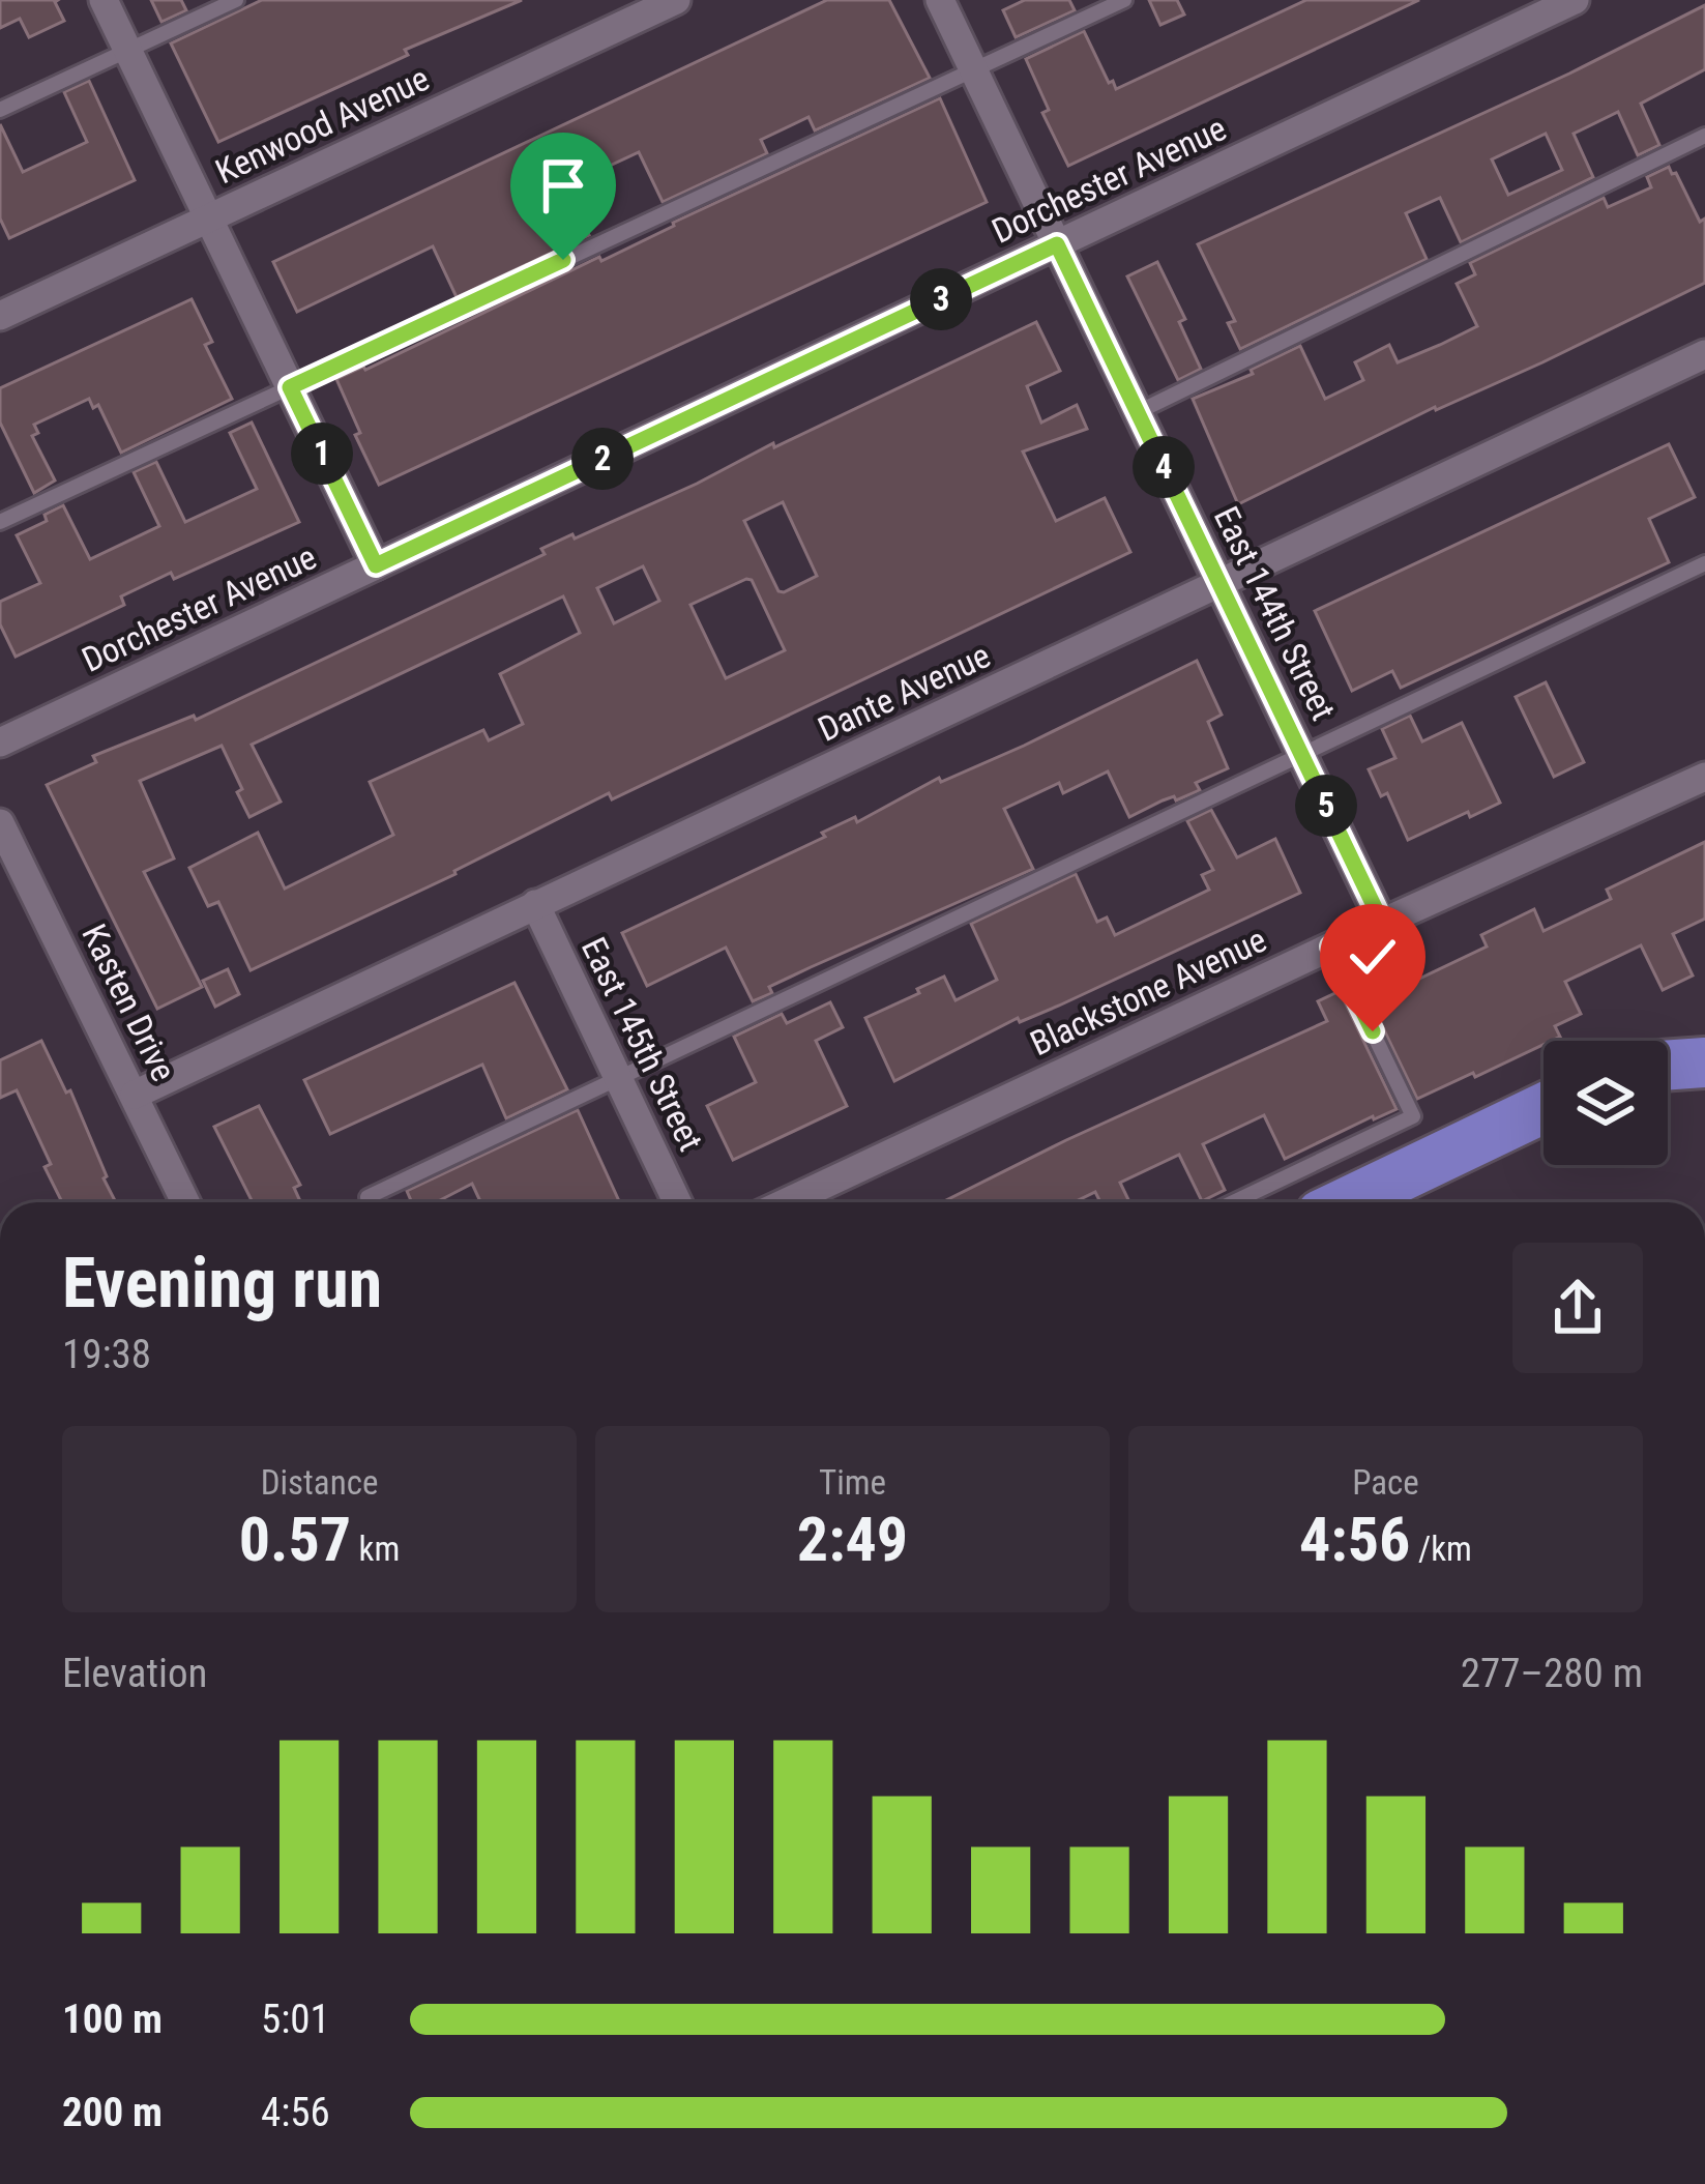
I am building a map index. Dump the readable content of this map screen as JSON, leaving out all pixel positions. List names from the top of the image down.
{
  "streets": {
    "street": [
      "Kenwood Avenue",
      "Dorchester Avenue",
      "East 144th Street",
      "Dante Avenue",
      "Blackstone Avenue",
      "Kasten Drive",
      "East 145th Street"
    ]
  },
  "crossings": [
    ["Dorchester Avenue", "East 144th Street"],
    ["East 144th Street", "Dante Avenue"],
    ["East 144th Street", "Blackstone Avenue"],
    ["Dante Avenue", "Kasten Drive"],
    ["Dante Avenue", "East 145th Street"]
  ],
  "page": {
    "pins": [
      "3",
      "1",
      "2",
      "4",
      "5"
    ],
    "heading": ["Evening run", "19:38"],
    "stats": [
      ["Distance", "0.57 km"],
      ["Time", "2:49"],
      ["Pace", "4:56 /km"]
    ],
    "chart": ["Elevation", "277–280 m"],
    "list": [
      {
        "name": "100 m",
        "note": "5:01"
      },
      {
        "name": "200 m",
        "note": "4:56"
      }
    ]
  }
}
